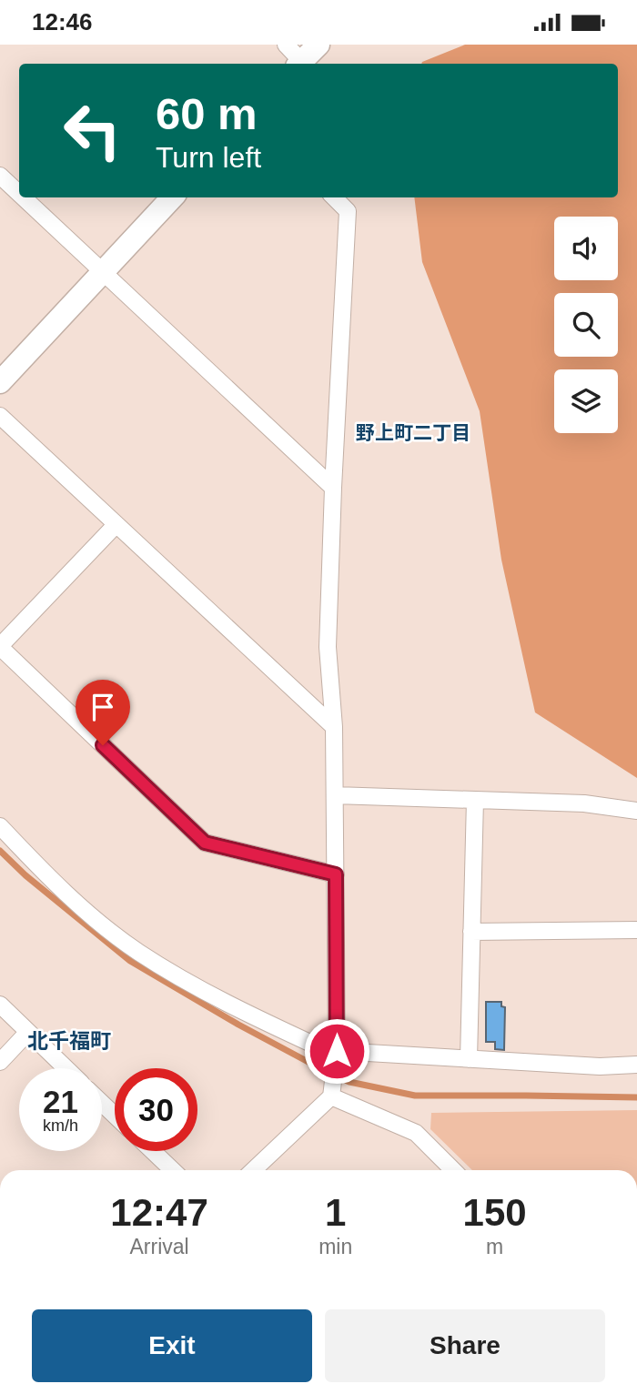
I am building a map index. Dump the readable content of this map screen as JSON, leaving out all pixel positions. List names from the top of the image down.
{
  "districts": ["野上町二丁目", "北千福町"],
  "page": {
    "status": "12:46",
    "turn": ["60 m", "Turn left"],
    "speed": "21 km/h",
    "limit": "30",
    "eta": [
      "12:47",
      "Arrival",
      "1",
      "min",
      "150",
      "m"
    ],
    "buttons": ["Exit", "Share"]
  }
}
